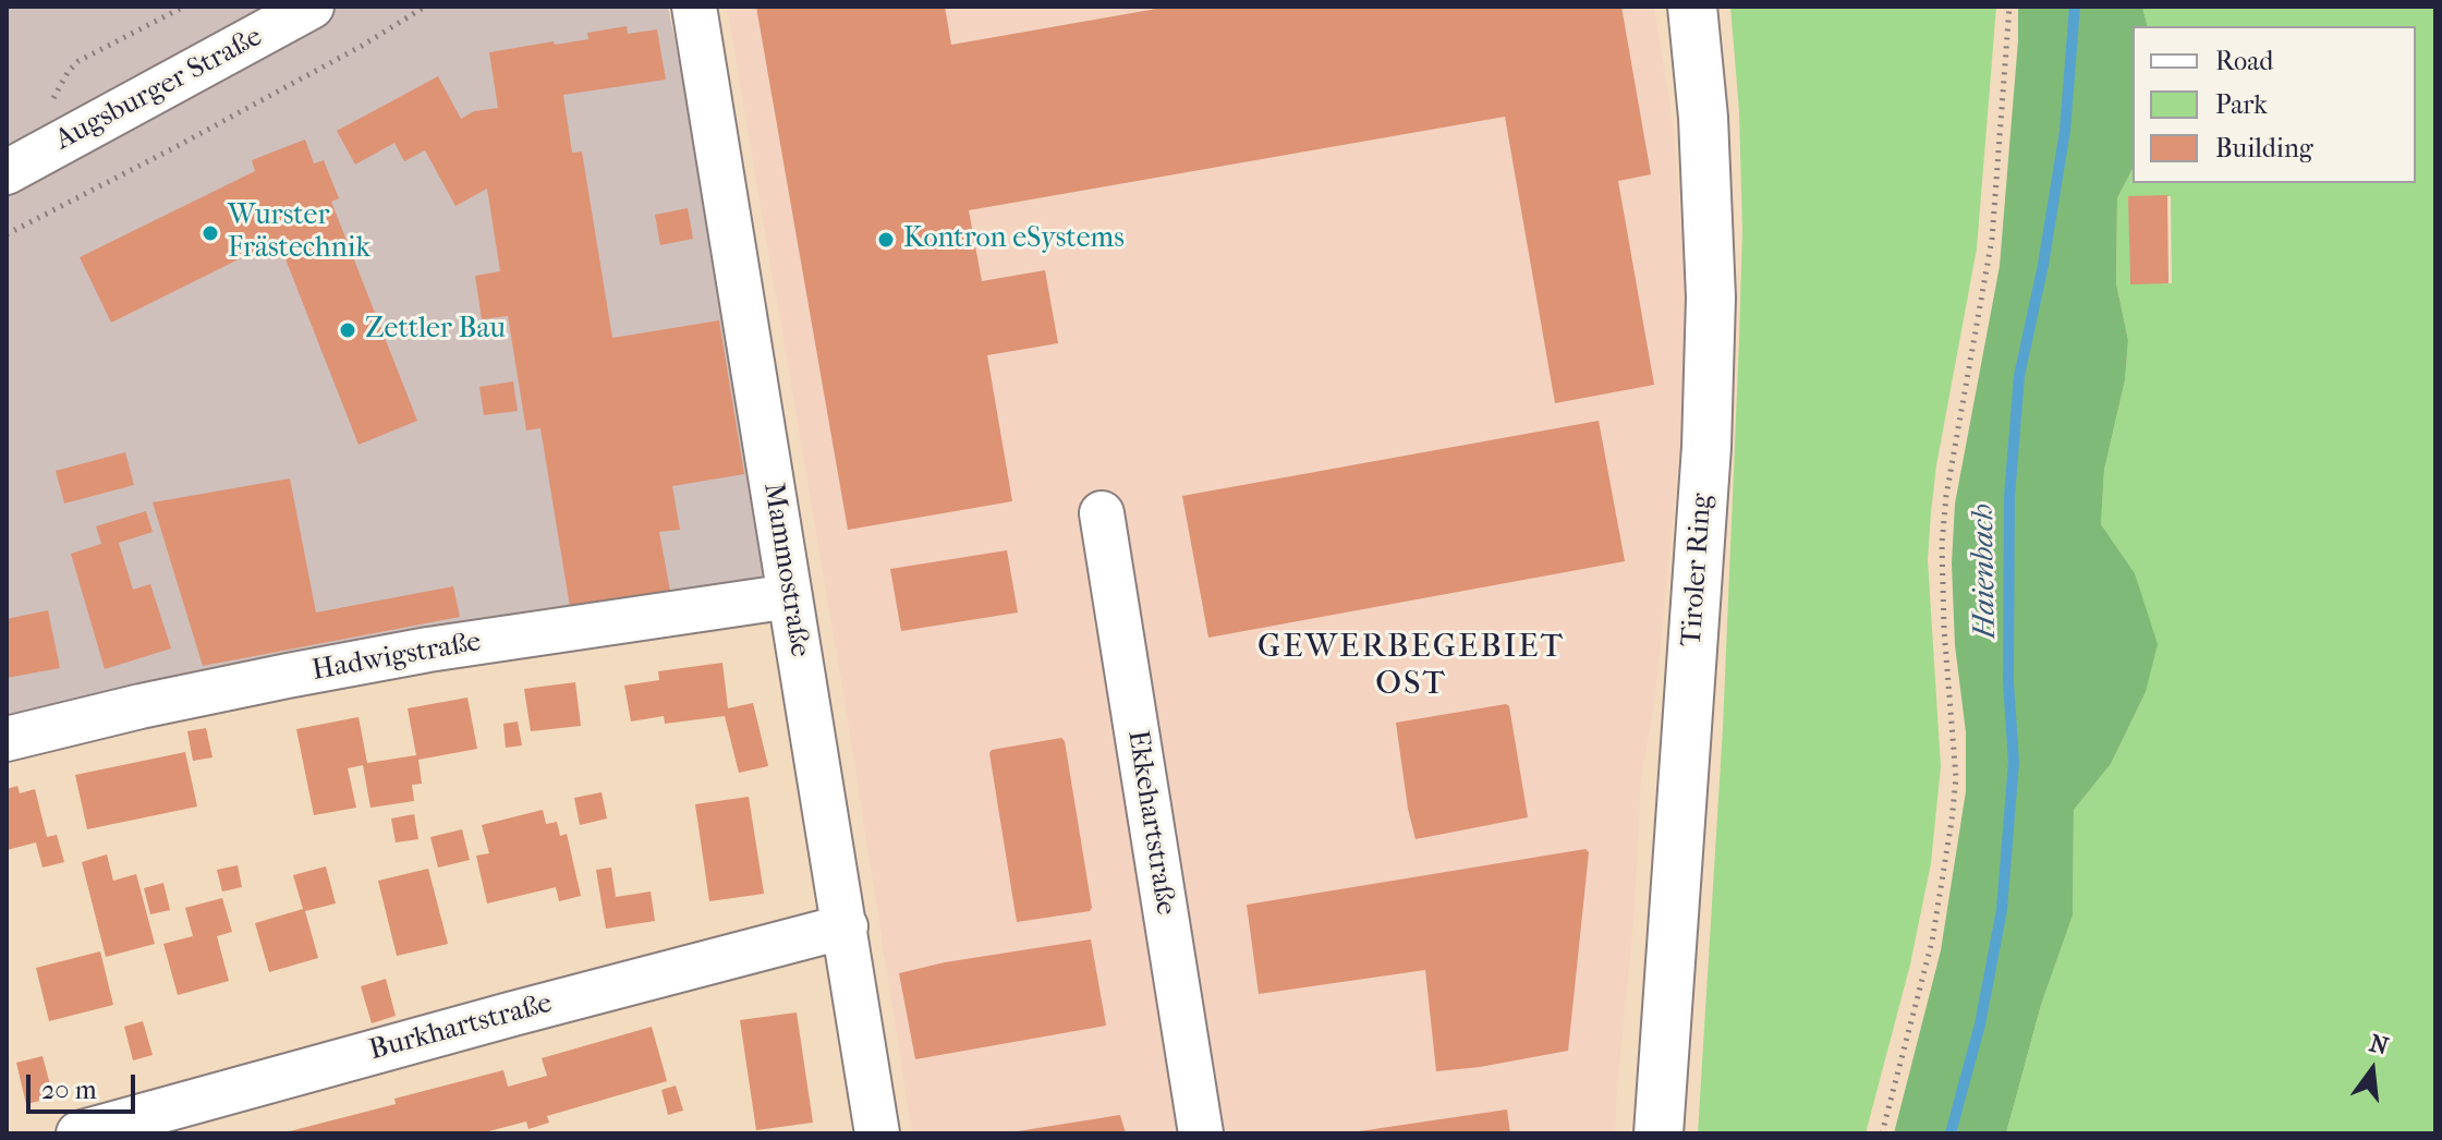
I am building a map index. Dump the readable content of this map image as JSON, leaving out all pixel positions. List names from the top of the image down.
{
  "streets": {
    "main road": ["Tiroler Ring"],
    "street": [
      "Augsburger Straße",
      "Mammostraße",
      "Hadwigstraße",
      "Ekkehartstraße",
      "Burkhartstraße"
    ]
  },
  "crossings": [
    ["Mammostraße", "Hadwigstraße"],
    ["Mammostraße", "Burkhartstraße"]
  ],
  "districts": ["GEWERBEGEBIET OST"],
  "water": ["Haienbach"],
  "places": ["Wurster Frästechnik", "Kontron eSystems", "Zettler Bau"],
  "legend": ["Road", "Park", "Building"],
  "scale_bar": "20 m",
  "north": "top"
}
